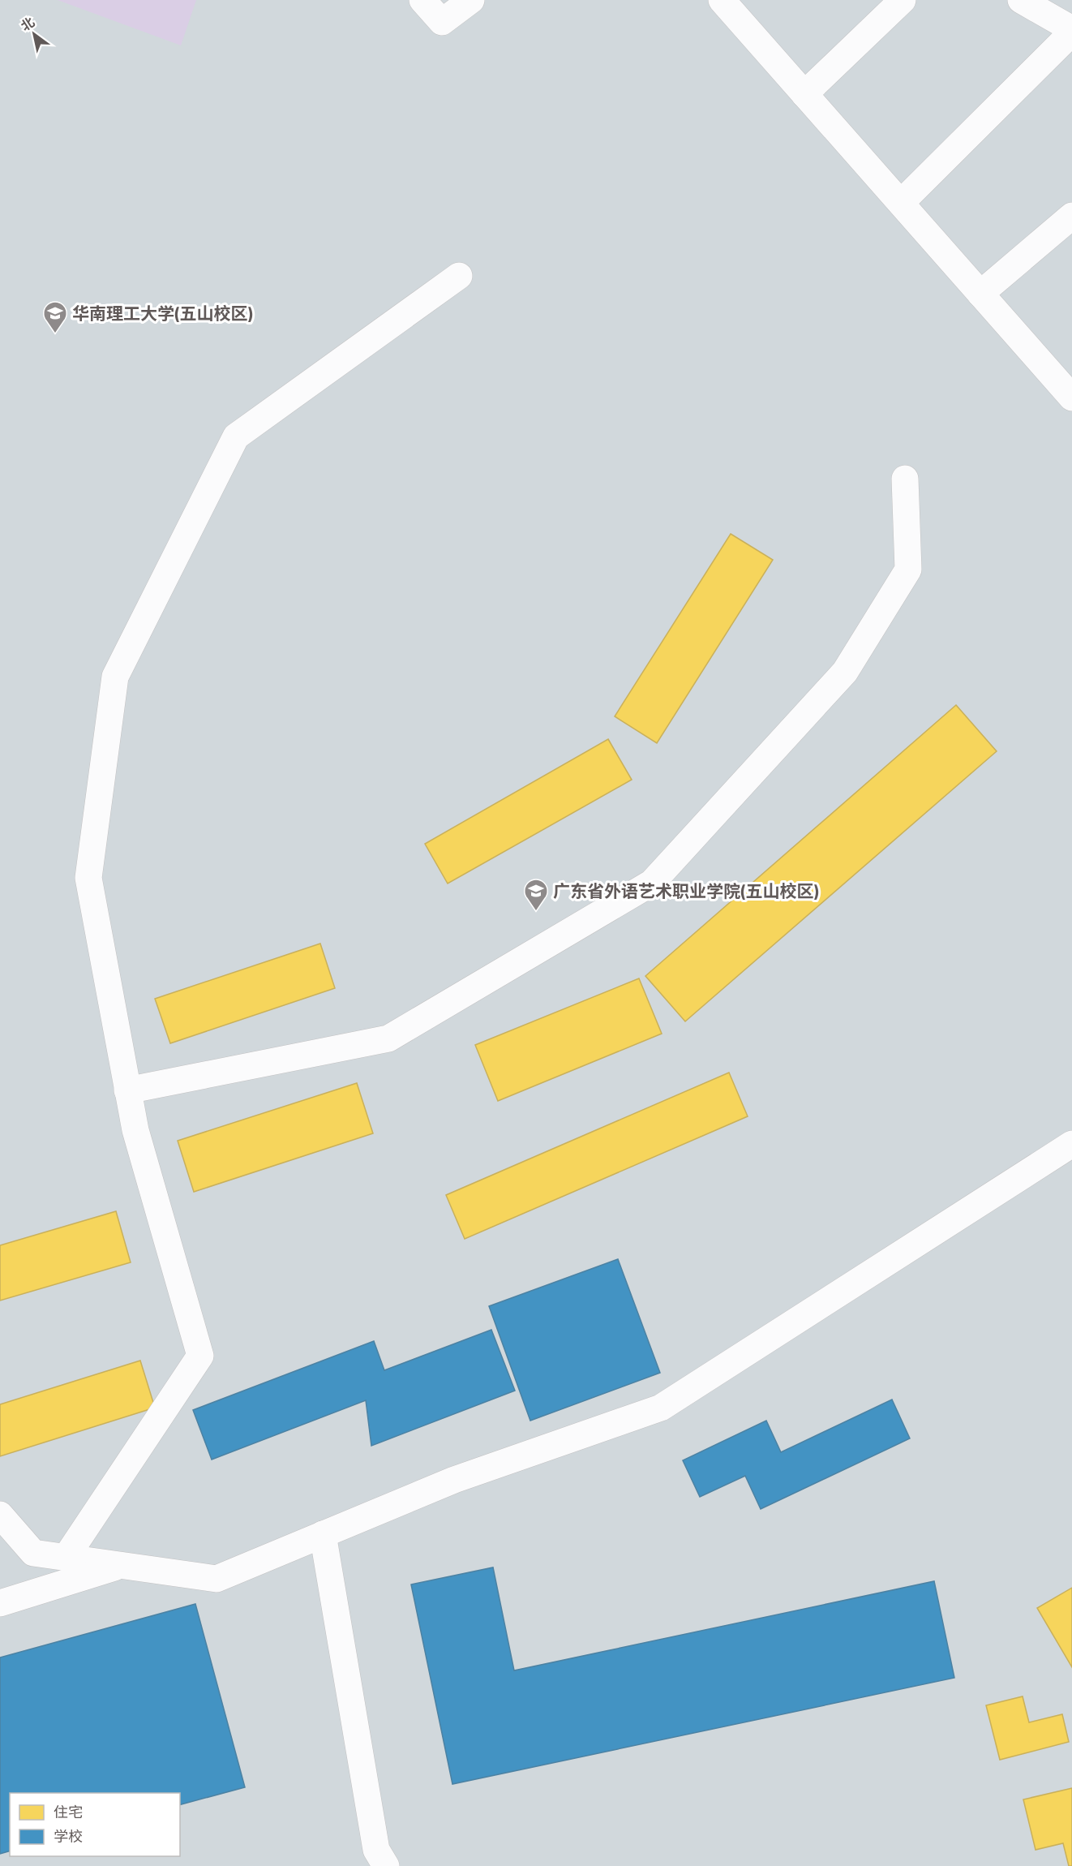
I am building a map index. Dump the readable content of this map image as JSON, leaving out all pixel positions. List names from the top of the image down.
{
  "places": {
    "school or university": ["华南理工大学(五山校区)", "广东省外语艺术职业学院(五山校区)"]
  },
  "legend": ["住宅", "学校"],
  "north": "top left"
}
